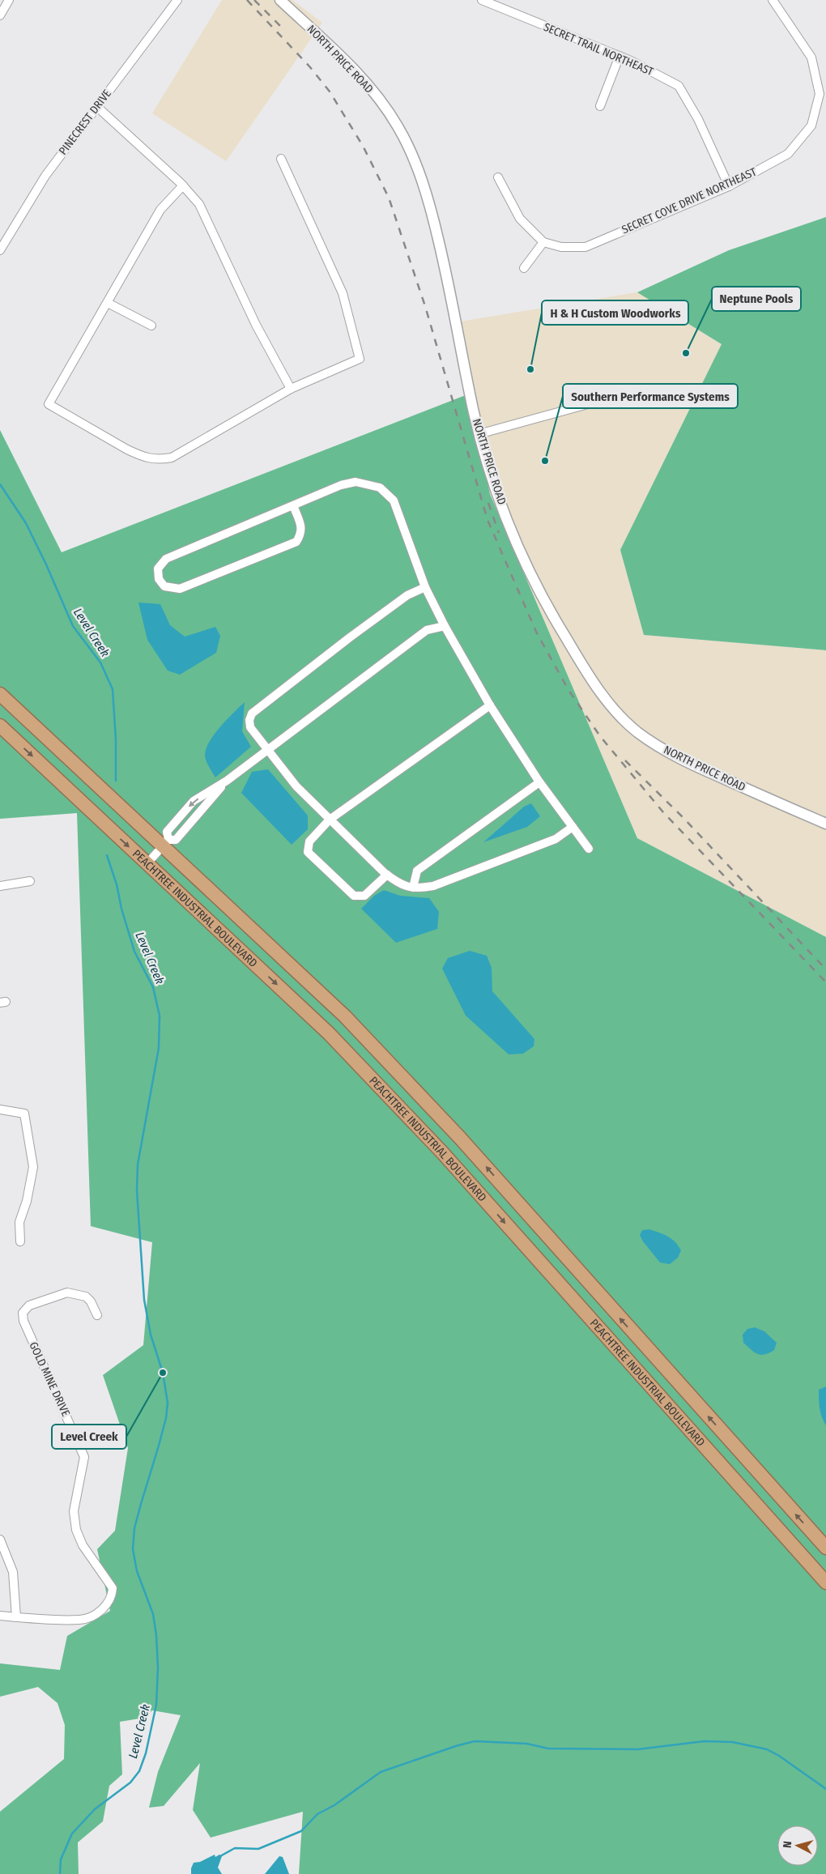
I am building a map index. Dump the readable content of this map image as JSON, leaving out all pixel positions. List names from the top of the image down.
{
  "streets": {
    "highway": ["PEACHTREE INDUSTRIAL BOULEVARD"],
    "street": [
      "SECRET TRAIL NORTHEAST",
      "NORTH PRICE ROAD",
      "PINECREST DRIVE",
      "SECRET COVE DRIVE NORTHEAST",
      "GOLD MINE DRIVE"
    ]
  },
  "crossings": [
    ["SECRET TRAIL NORTHEAST", "SECRET COVE DRIVE NORTHEAST"]
  ],
  "water": ["Level Creek"],
  "places": [
    "Neptune Pools",
    "H & H Custom Woodworks",
    "Southern Performance Systems",
    "Level Creek"
  ],
  "north": "left"
}
